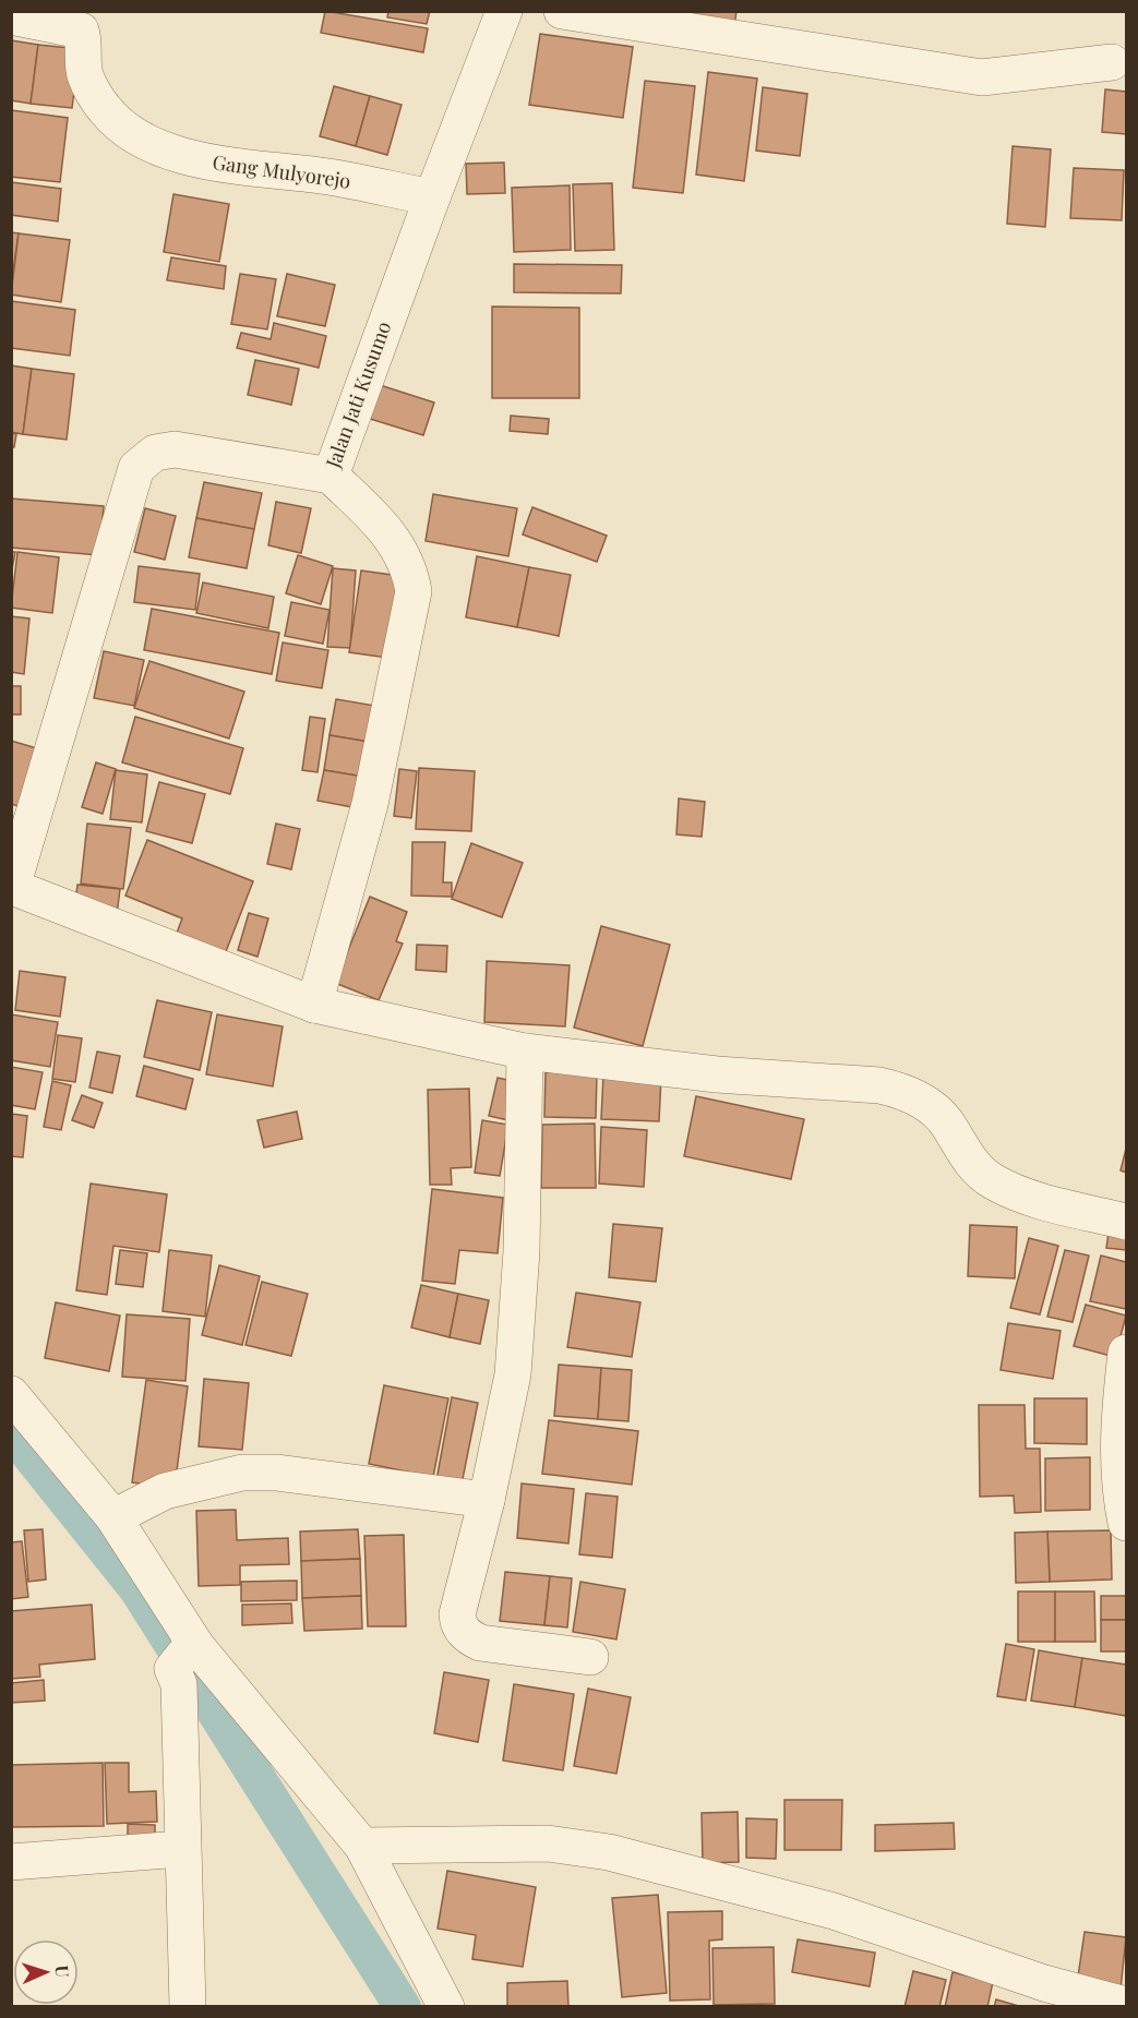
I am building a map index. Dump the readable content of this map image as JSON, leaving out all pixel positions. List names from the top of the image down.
{
  "streets": {
    "street": ["Gang Mulyorejo", "Jalan Jati Kusumo"]
  },
  "crossings": [
    ["Gang Mulyorejo", "Jalan Jati Kusumo"]
  ],
  "north": "right"
}
